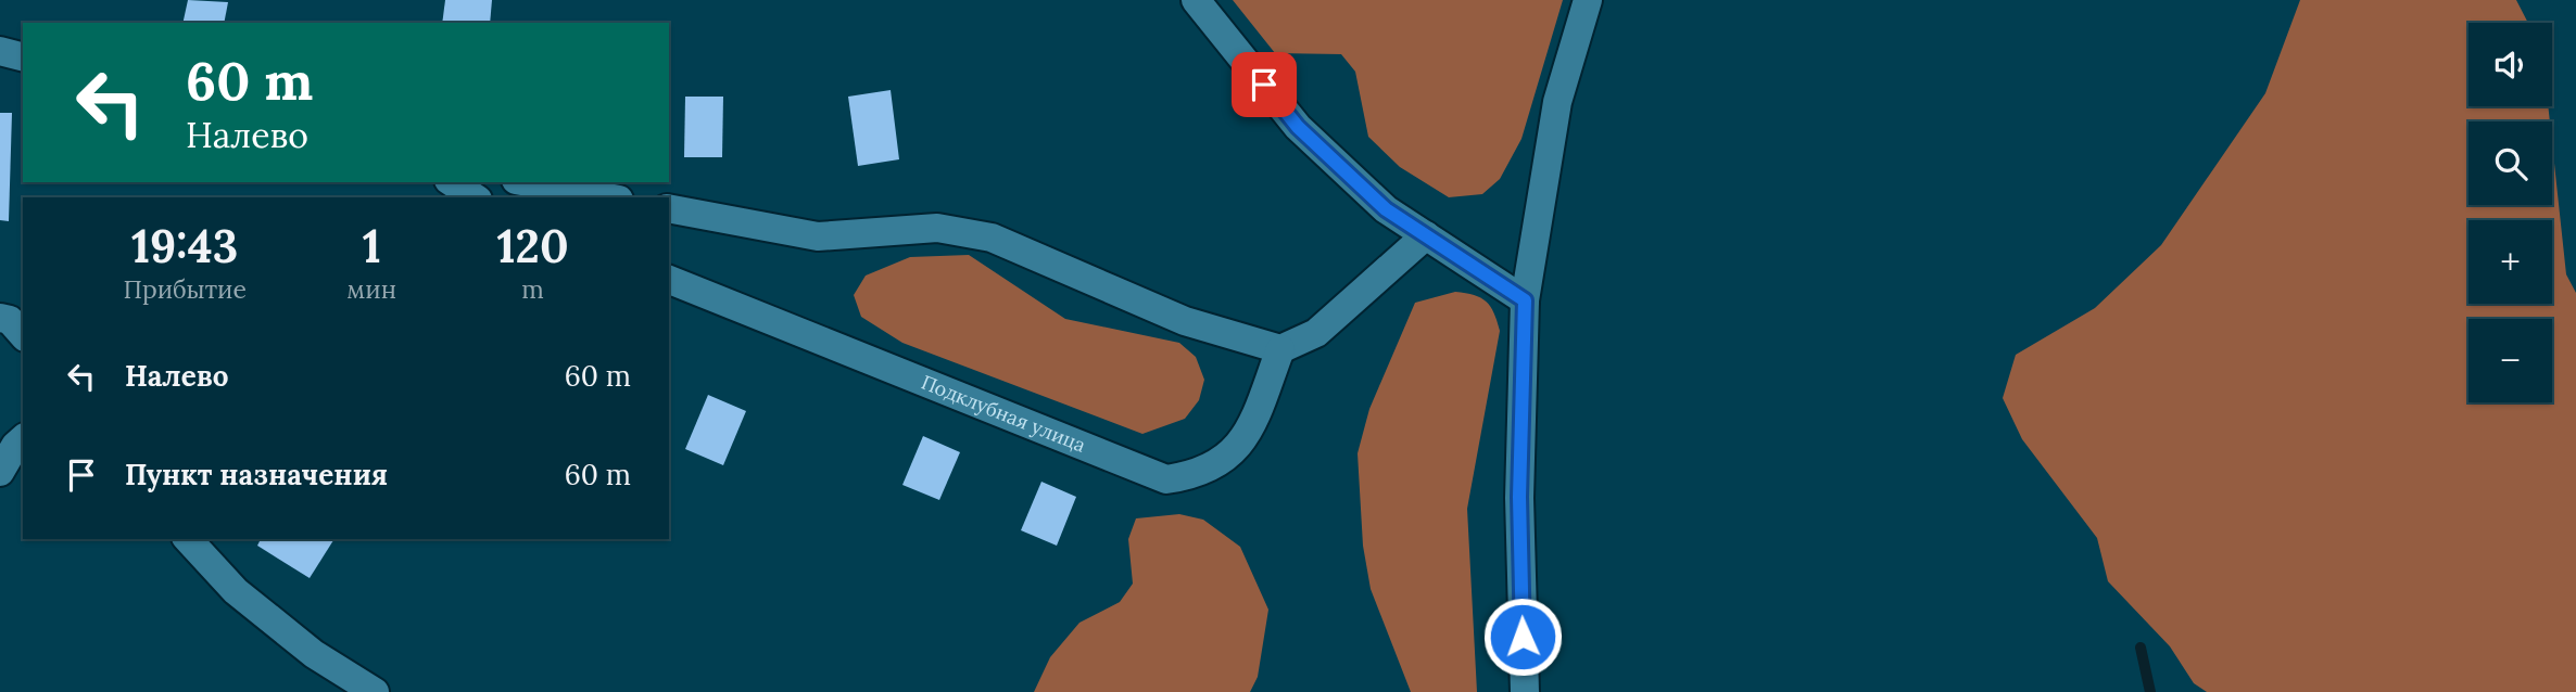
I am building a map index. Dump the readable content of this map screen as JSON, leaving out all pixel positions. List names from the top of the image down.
{
  "streets": {
    "street": ["Подклубная улица"]
  },
  "page": {
    "map_buttons": ["+", "−"],
    "turn": ["60 m", "Налево"],
    "eta": [
      "19:43",
      "Прибытие",
      "1",
      "мин",
      "120",
      "m"
    ],
    "list": [
      {
        "name": "Налево",
        "value": "60 m"
      },
      {
        "name": "Пункт назначения",
        "value": "60 m"
      }
    ]
  }
}
